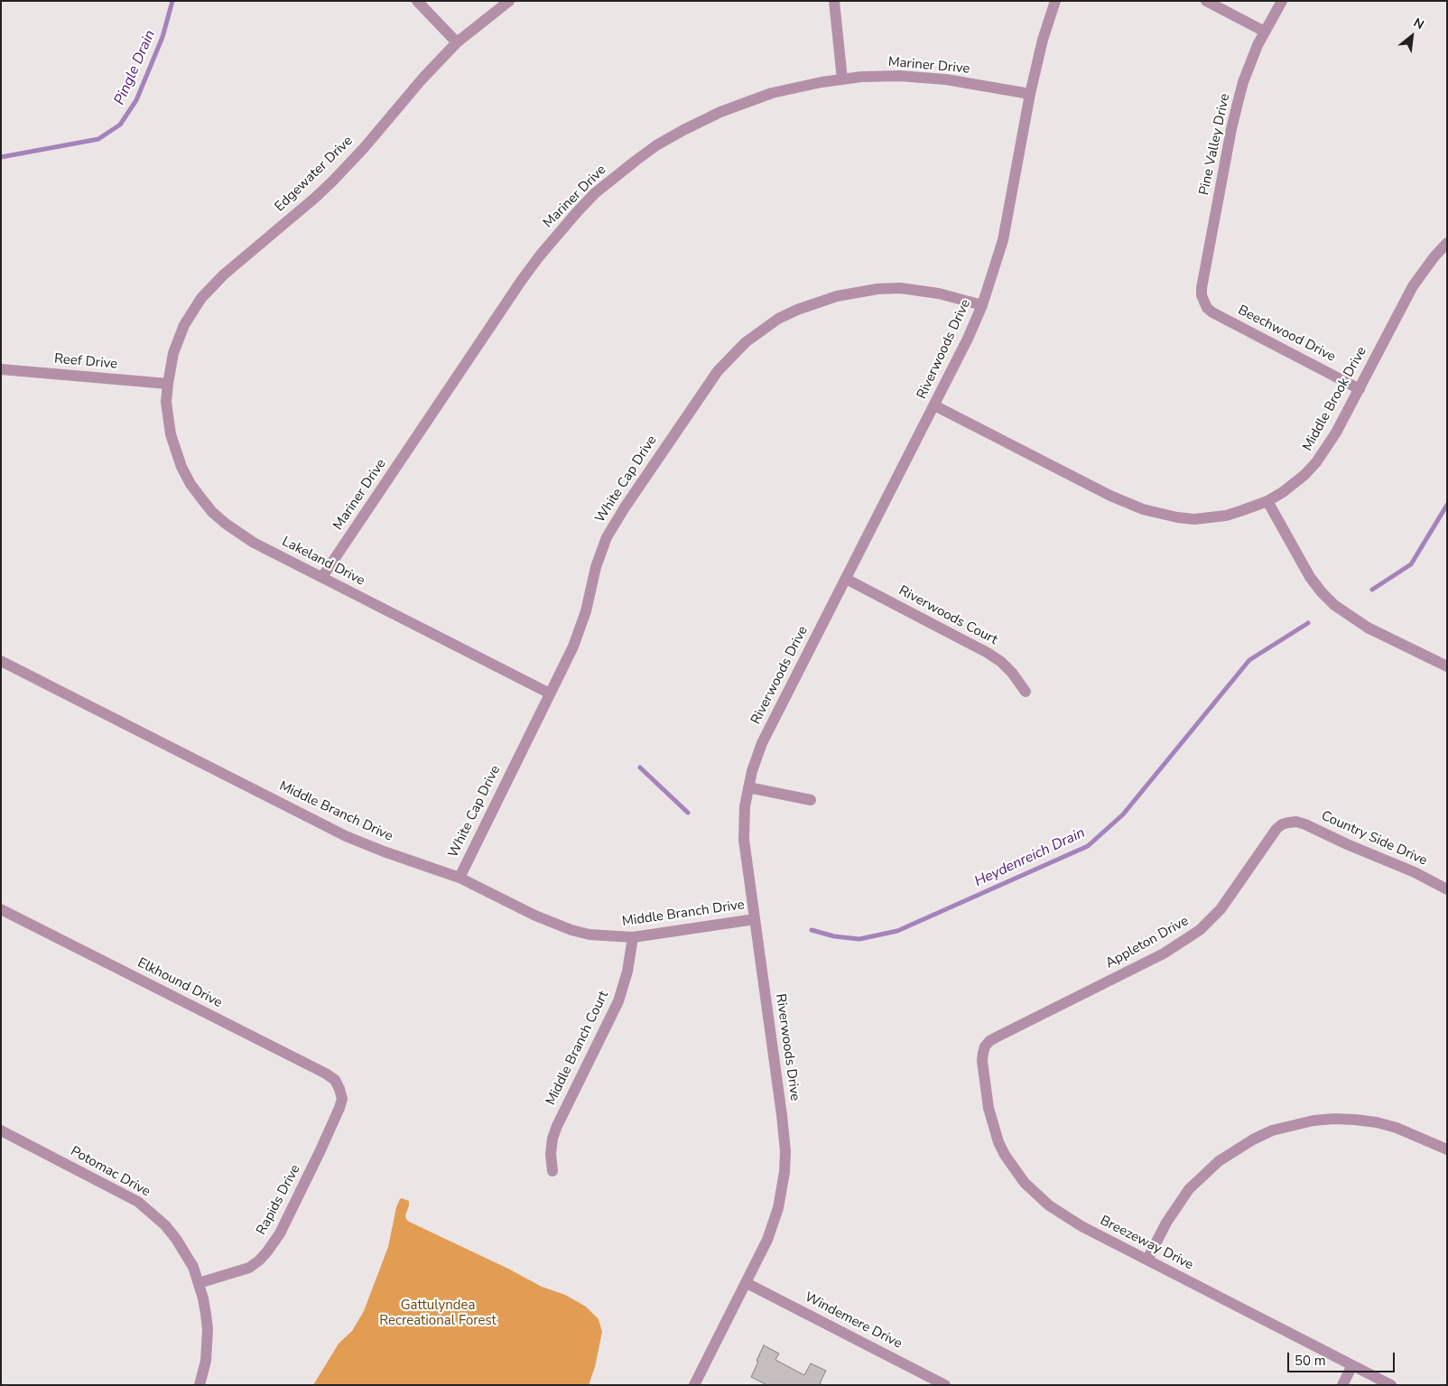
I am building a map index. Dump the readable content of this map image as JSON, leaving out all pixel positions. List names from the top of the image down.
{
  "streets": {
    "street": [
      "Mariner Drive",
      "Pine Valley Drive",
      "Edgewater Drive",
      "Beechwood Drive",
      "Riverwoods Drive",
      "Reef Drive",
      "Middle Brook Drive",
      "White Cap Drive",
      "Lakeland Drive",
      "Riverwoods Court",
      "Middle Branch Drive",
      "Country Side Drive",
      "Appleton Drive",
      "Elkhound Drive",
      "Middle Branch Court",
      "Potomac Drive",
      "Rapids Drive",
      "Breezeway Drive",
      "Windemere Drive"
    ]
  },
  "crossings": [
    ["Mariner Drive", "Riverwoods Drive"],
    ["Mariner Drive", "Lakeland Drive"],
    ["Pine Valley Drive", "Beechwood Drive"],
    ["Edgewater Drive", "Reef Drive"],
    ["Edgewater Drive", "Lakeland Drive"],
    ["Beechwood Drive", "Middle Brook Drive"],
    ["Riverwoods Drive", "Middle Brook Drive"],
    ["Riverwoods Drive", "White Cap Drive"],
    ["Riverwoods Drive", "Riverwoods Court"],
    ["Riverwoods Drive", "Middle Branch Drive"],
    ["Riverwoods Drive", "Windemere Drive"],
    ["Reef Drive", "Lakeland Drive"],
    ["White Cap Drive", "Lakeland Drive"],
    ["White Cap Drive", "Middle Branch Drive"],
    ["Middle Branch Drive", "Middle Branch Court"],
    ["Country Side Drive", "Appleton Drive"],
    ["Appleton Drive", "Breezeway Drive"],
    ["Elkhound Drive", "Rapids Drive"],
    ["Potomac Drive", "Rapids Drive"]
  ],
  "water": ["Pingle Drain", "Heydenreich Drain"],
  "parks": ["Gattulyndea Recreational Forest"],
  "scale_bar": "50 m",
  "north": "top right"
}
